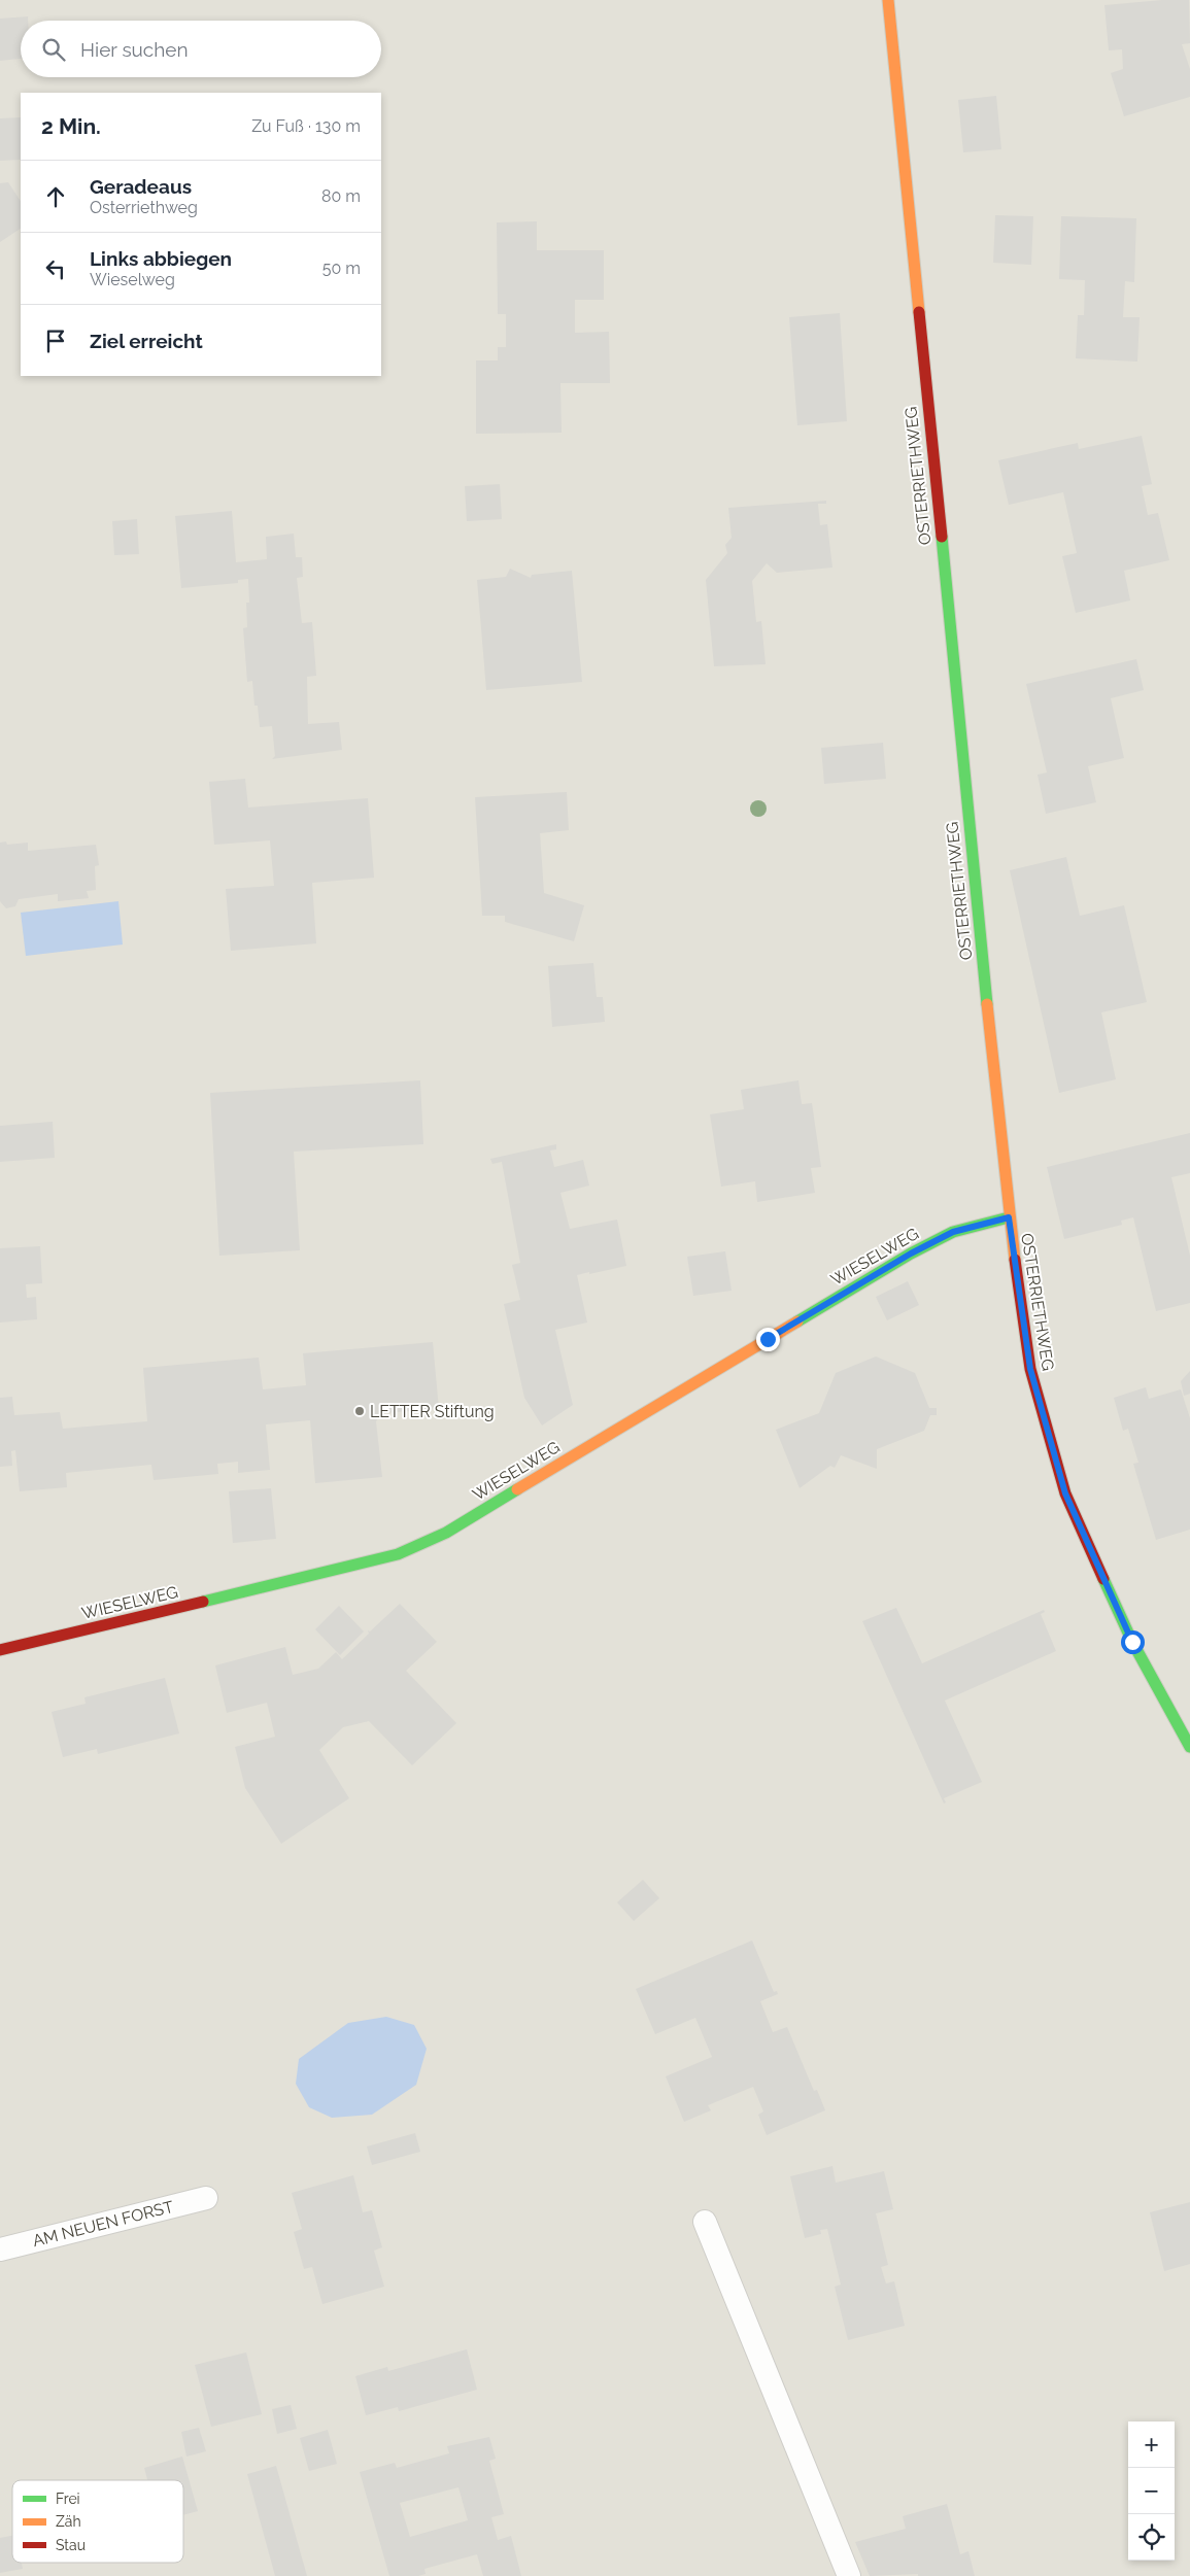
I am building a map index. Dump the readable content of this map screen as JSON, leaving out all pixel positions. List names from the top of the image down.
{
  "streets": {
    "street": ["OSTERRIETHWEG", "WIESELWEG"],
    "lane": ["AM NEUEN FORST"]
  },
  "crossings": [
    ["OSTERRIETHWEG", "WIESELWEG"]
  ],
  "places": ["LETTER Stiftung"],
  "legend": ["Frei", "Zäh", "Stau"],
  "page": {
    "search": "Hier suchen",
    "heading": ["2 Min.", "Zu Fuß · 130 m"],
    "list": [
      ["Geradeaus", "Osterriethweg", "80 m"],
      ["Links abbiegen", "Wieselweg", "50 m"],
      "Ziel erreicht"
    ],
    "map_buttons": ["+", "−"]
  }
}
